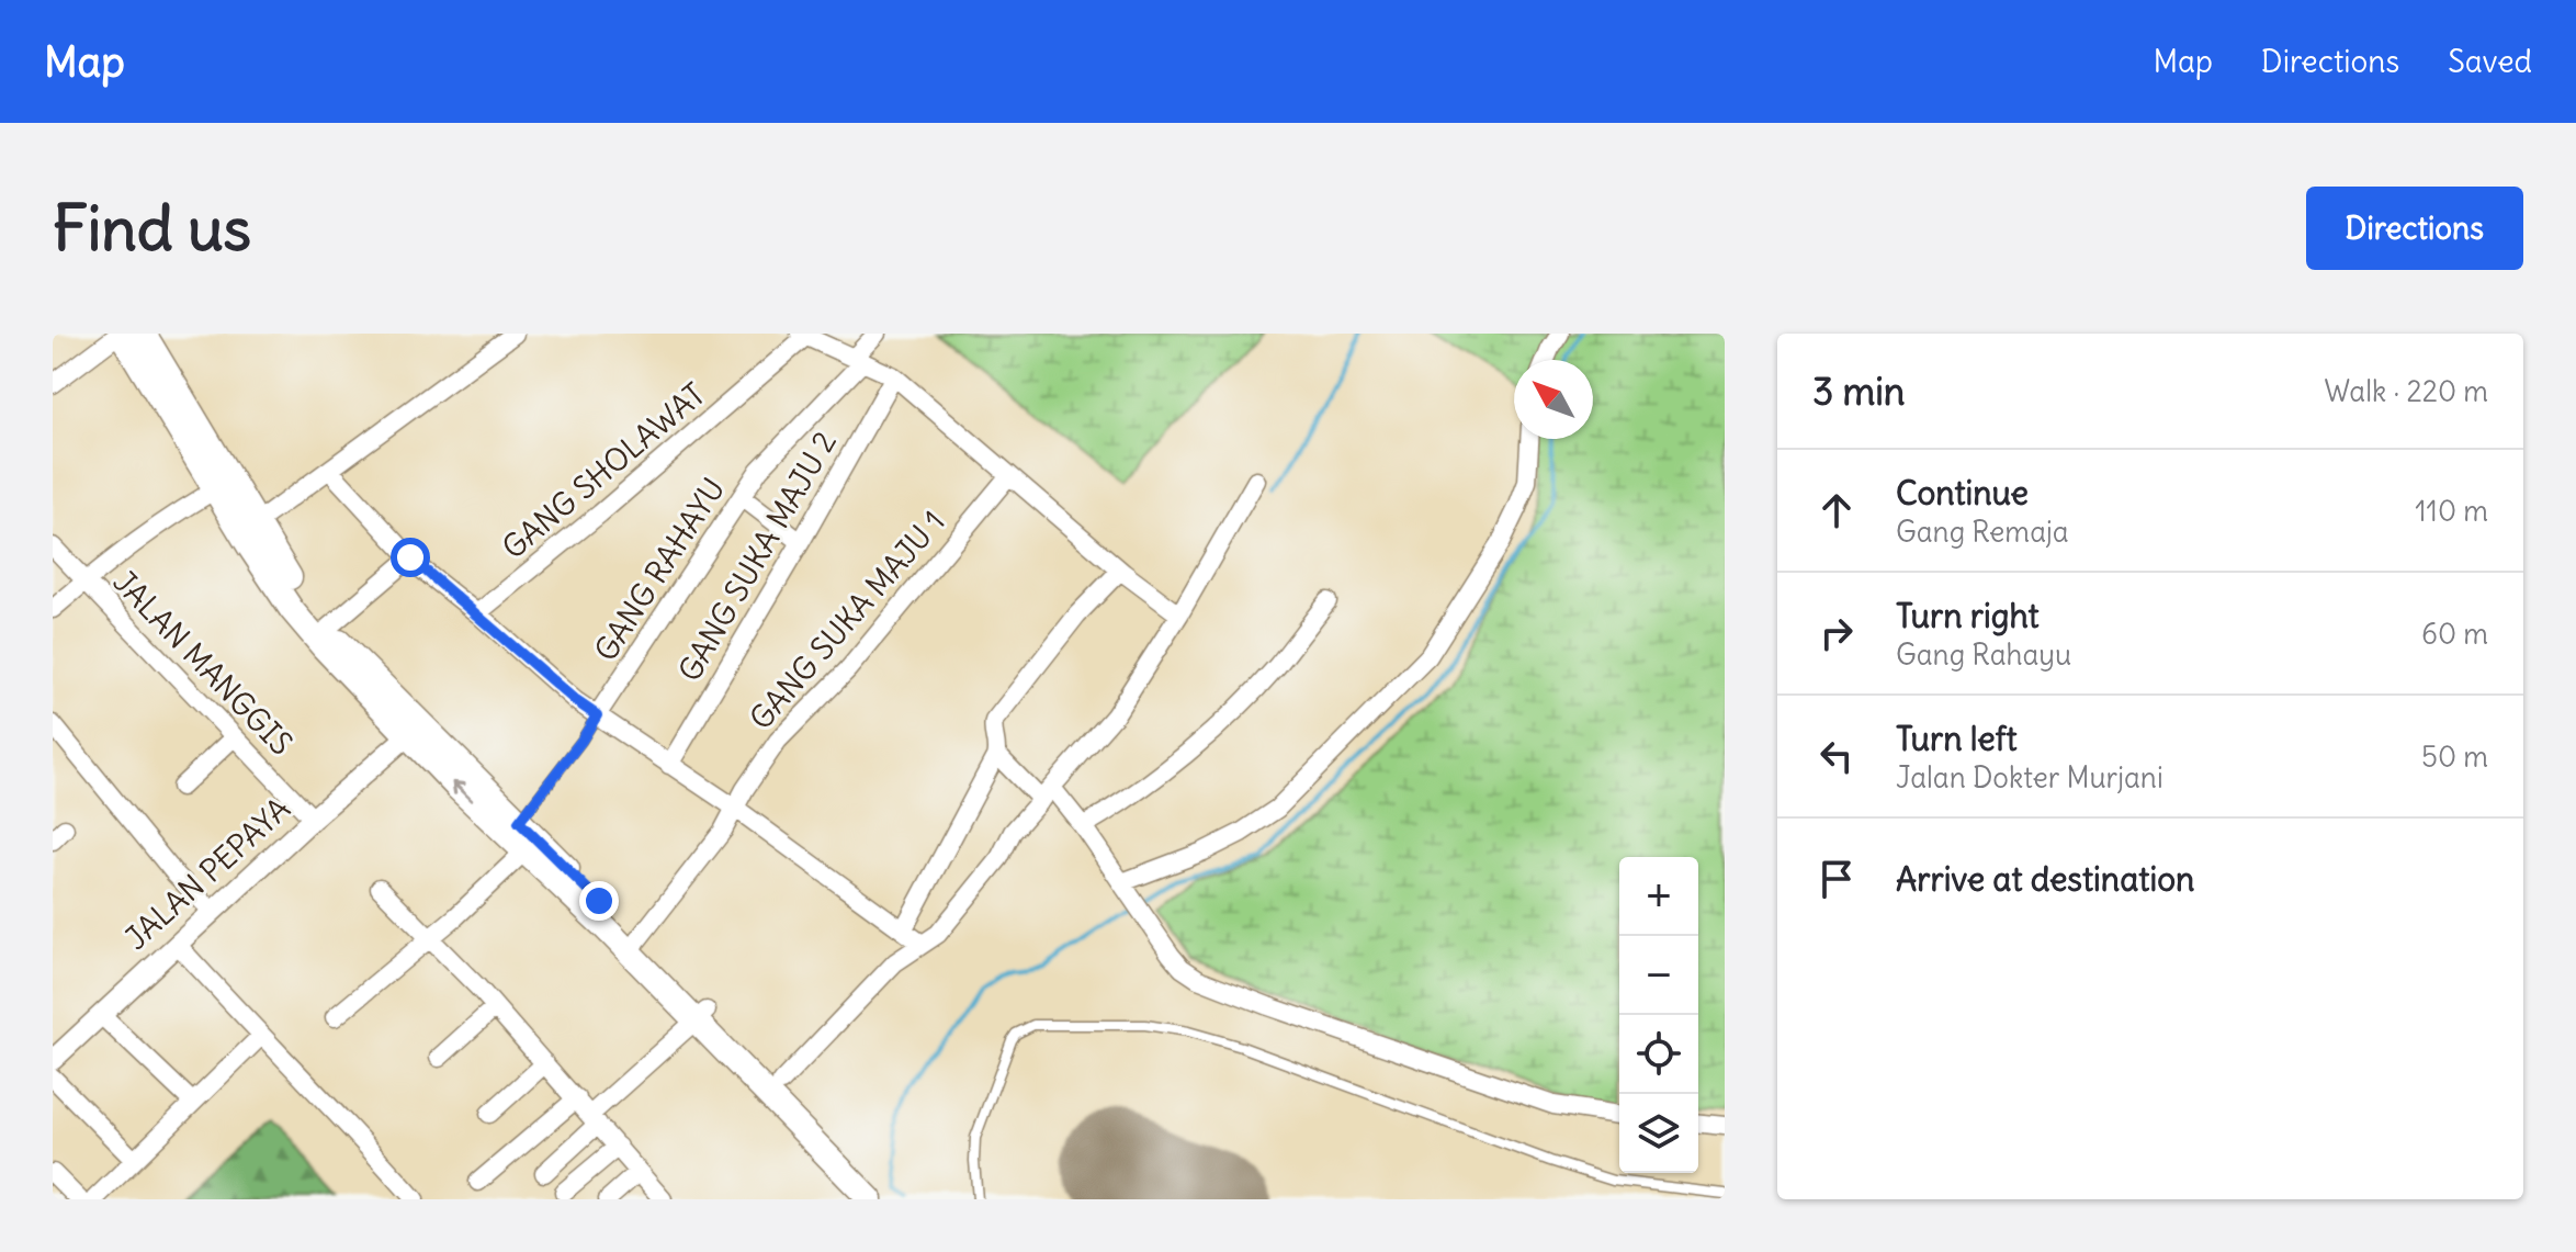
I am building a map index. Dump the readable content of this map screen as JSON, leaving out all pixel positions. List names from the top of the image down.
{
  "streets": {
    "street": [
      "GANG SHOLAWAT",
      "GANG SUKA MAJU 2",
      "GANG RAHAYU",
      "GANG SUKA MAJU 1",
      "JALAN MANGGIS",
      "JALAN PEPAYA"
    ]
  },
  "crossings": [
    ["JALAN MANGGIS", "JALAN PEPAYA"]
  ],
  "north": "top left",
  "page": {
    "header": "Map",
    "nav": ["Map", "Directions", "Saved"],
    "buttons": "Directions",
    "title": "Find us",
    "heading": ["3 min", "Walk · 220 m"],
    "list": [
      ["Continue", "Gang Remaja", "110 m"],
      ["Turn right", "Gang Rahayu", "60 m"],
      ["Turn left", "Jalan Dokter Murjani", "50 m"],
      "Arrive at destination"
    ],
    "map_buttons": ["+", "−"]
  }
}
